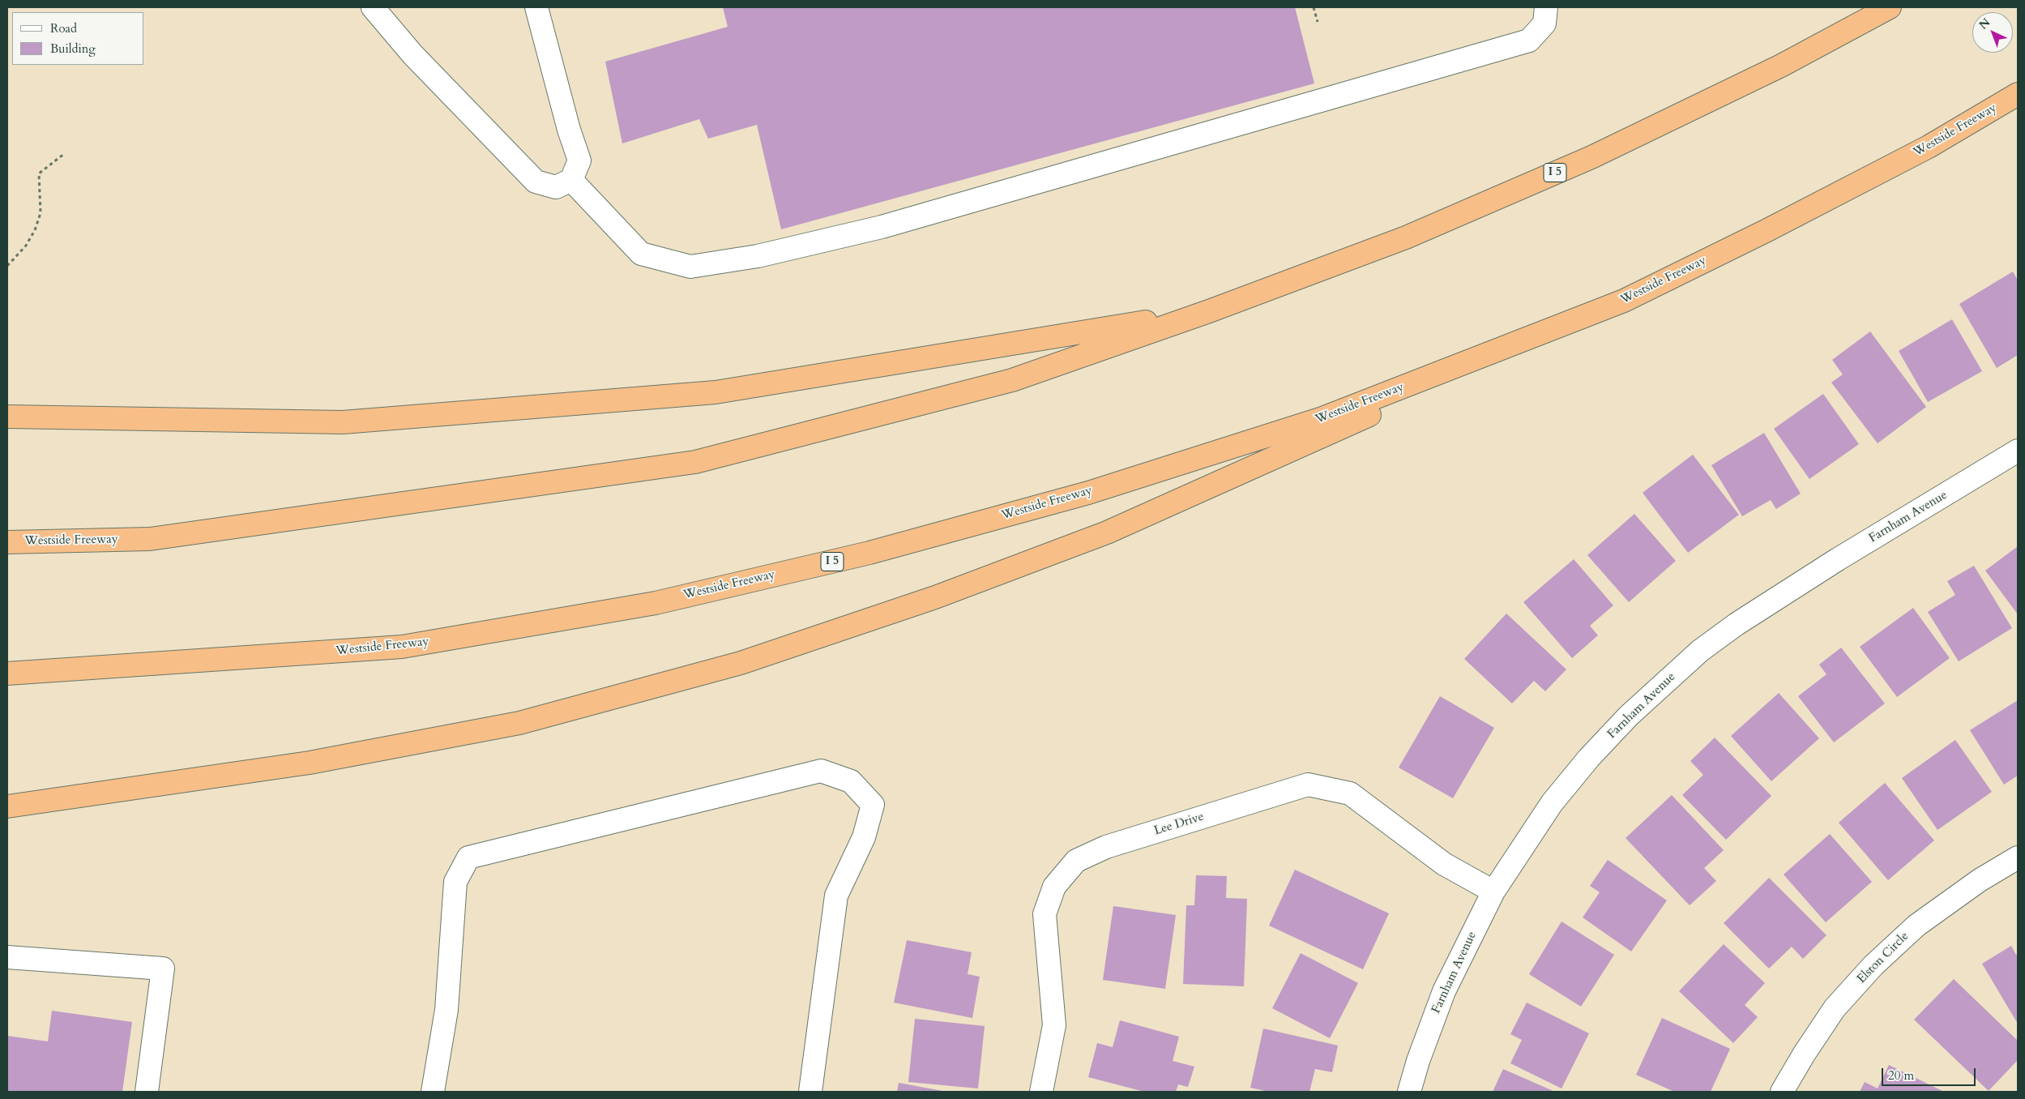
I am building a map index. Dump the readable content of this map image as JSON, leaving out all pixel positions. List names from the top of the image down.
{
  "streets": {
    "highway": ["Westside Freeway", "I 5"],
    "street": ["Farnham Avenue", "Lee Drive", "Elston Circle"]
  },
  "crossings": [
    ["Farnham Avenue", "Lee Drive"]
  ],
  "legend": ["Road", "Building"],
  "scale_bar": "20 m",
  "north": "top left"
}
